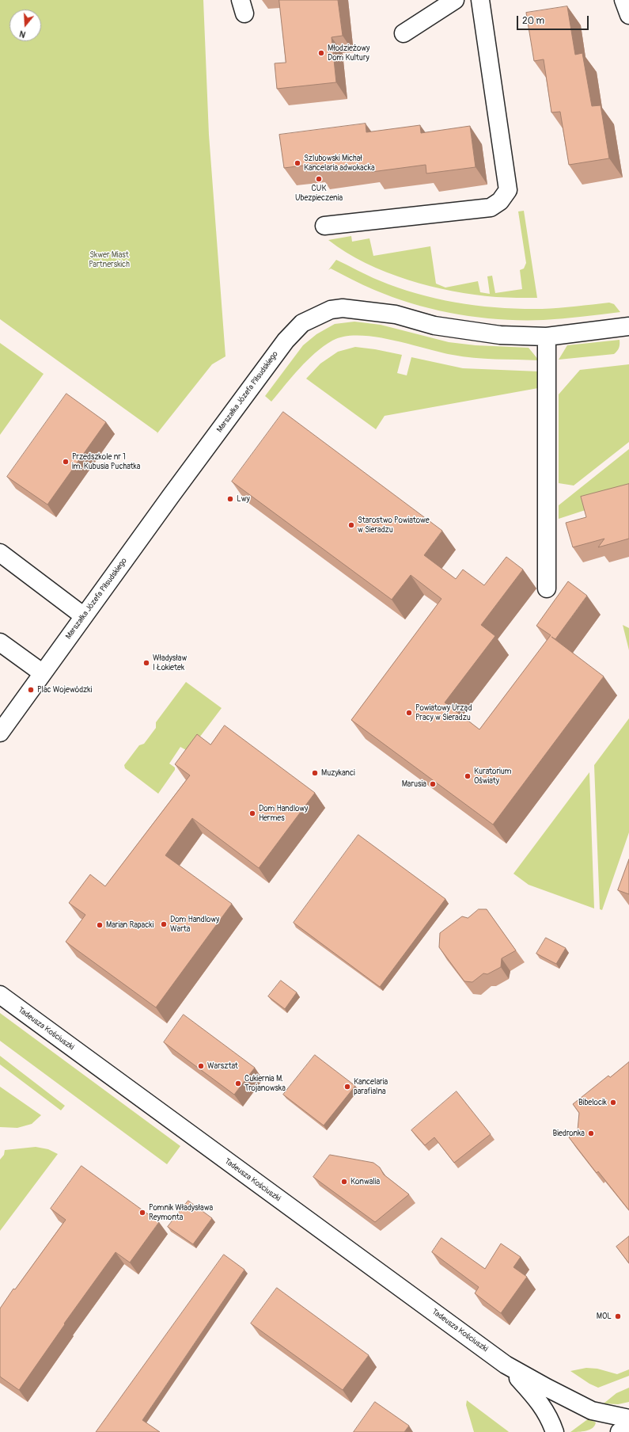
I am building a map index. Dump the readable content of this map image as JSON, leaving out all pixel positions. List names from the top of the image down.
{
  "streets": {
    "street": ["Marszałka Józefa Piłsudskiego", "Tadeusza Kościuszki"]
  },
  "parks": ["Skwer Miast Partnerskich"],
  "places": [
    "Młodzieżowy Dom Kultury",
    "Szlubowski Michał Kancelaria adwokacka",
    "CUK Ubezpieczenia",
    "Przedszkole nr 1 im. Kubusia Puchatka",
    "Lwy",
    "Starostwo Powiatowe w Sieradzu",
    "Władysław I Łokietek",
    "Plac Wojewódzki",
    "Powiatowy Urząd Pracy w Sieradzu",
    "Muzykanci",
    "Kuratorium Oświaty",
    "Marusia",
    "Dom Handlowy Hermes",
    "Dom Handlowy Warta",
    "Marian Rapacki",
    "Warsztat",
    "Cukiernia M. Trojanowska",
    "Kancelaria parafialna",
    "Bibelocik",
    "Biedronka",
    "Konwalia",
    "Pomnik Władysława Reymonta",
    "MOL"
  ],
  "scale_bar": "20 m",
  "north": "bottom"
}
